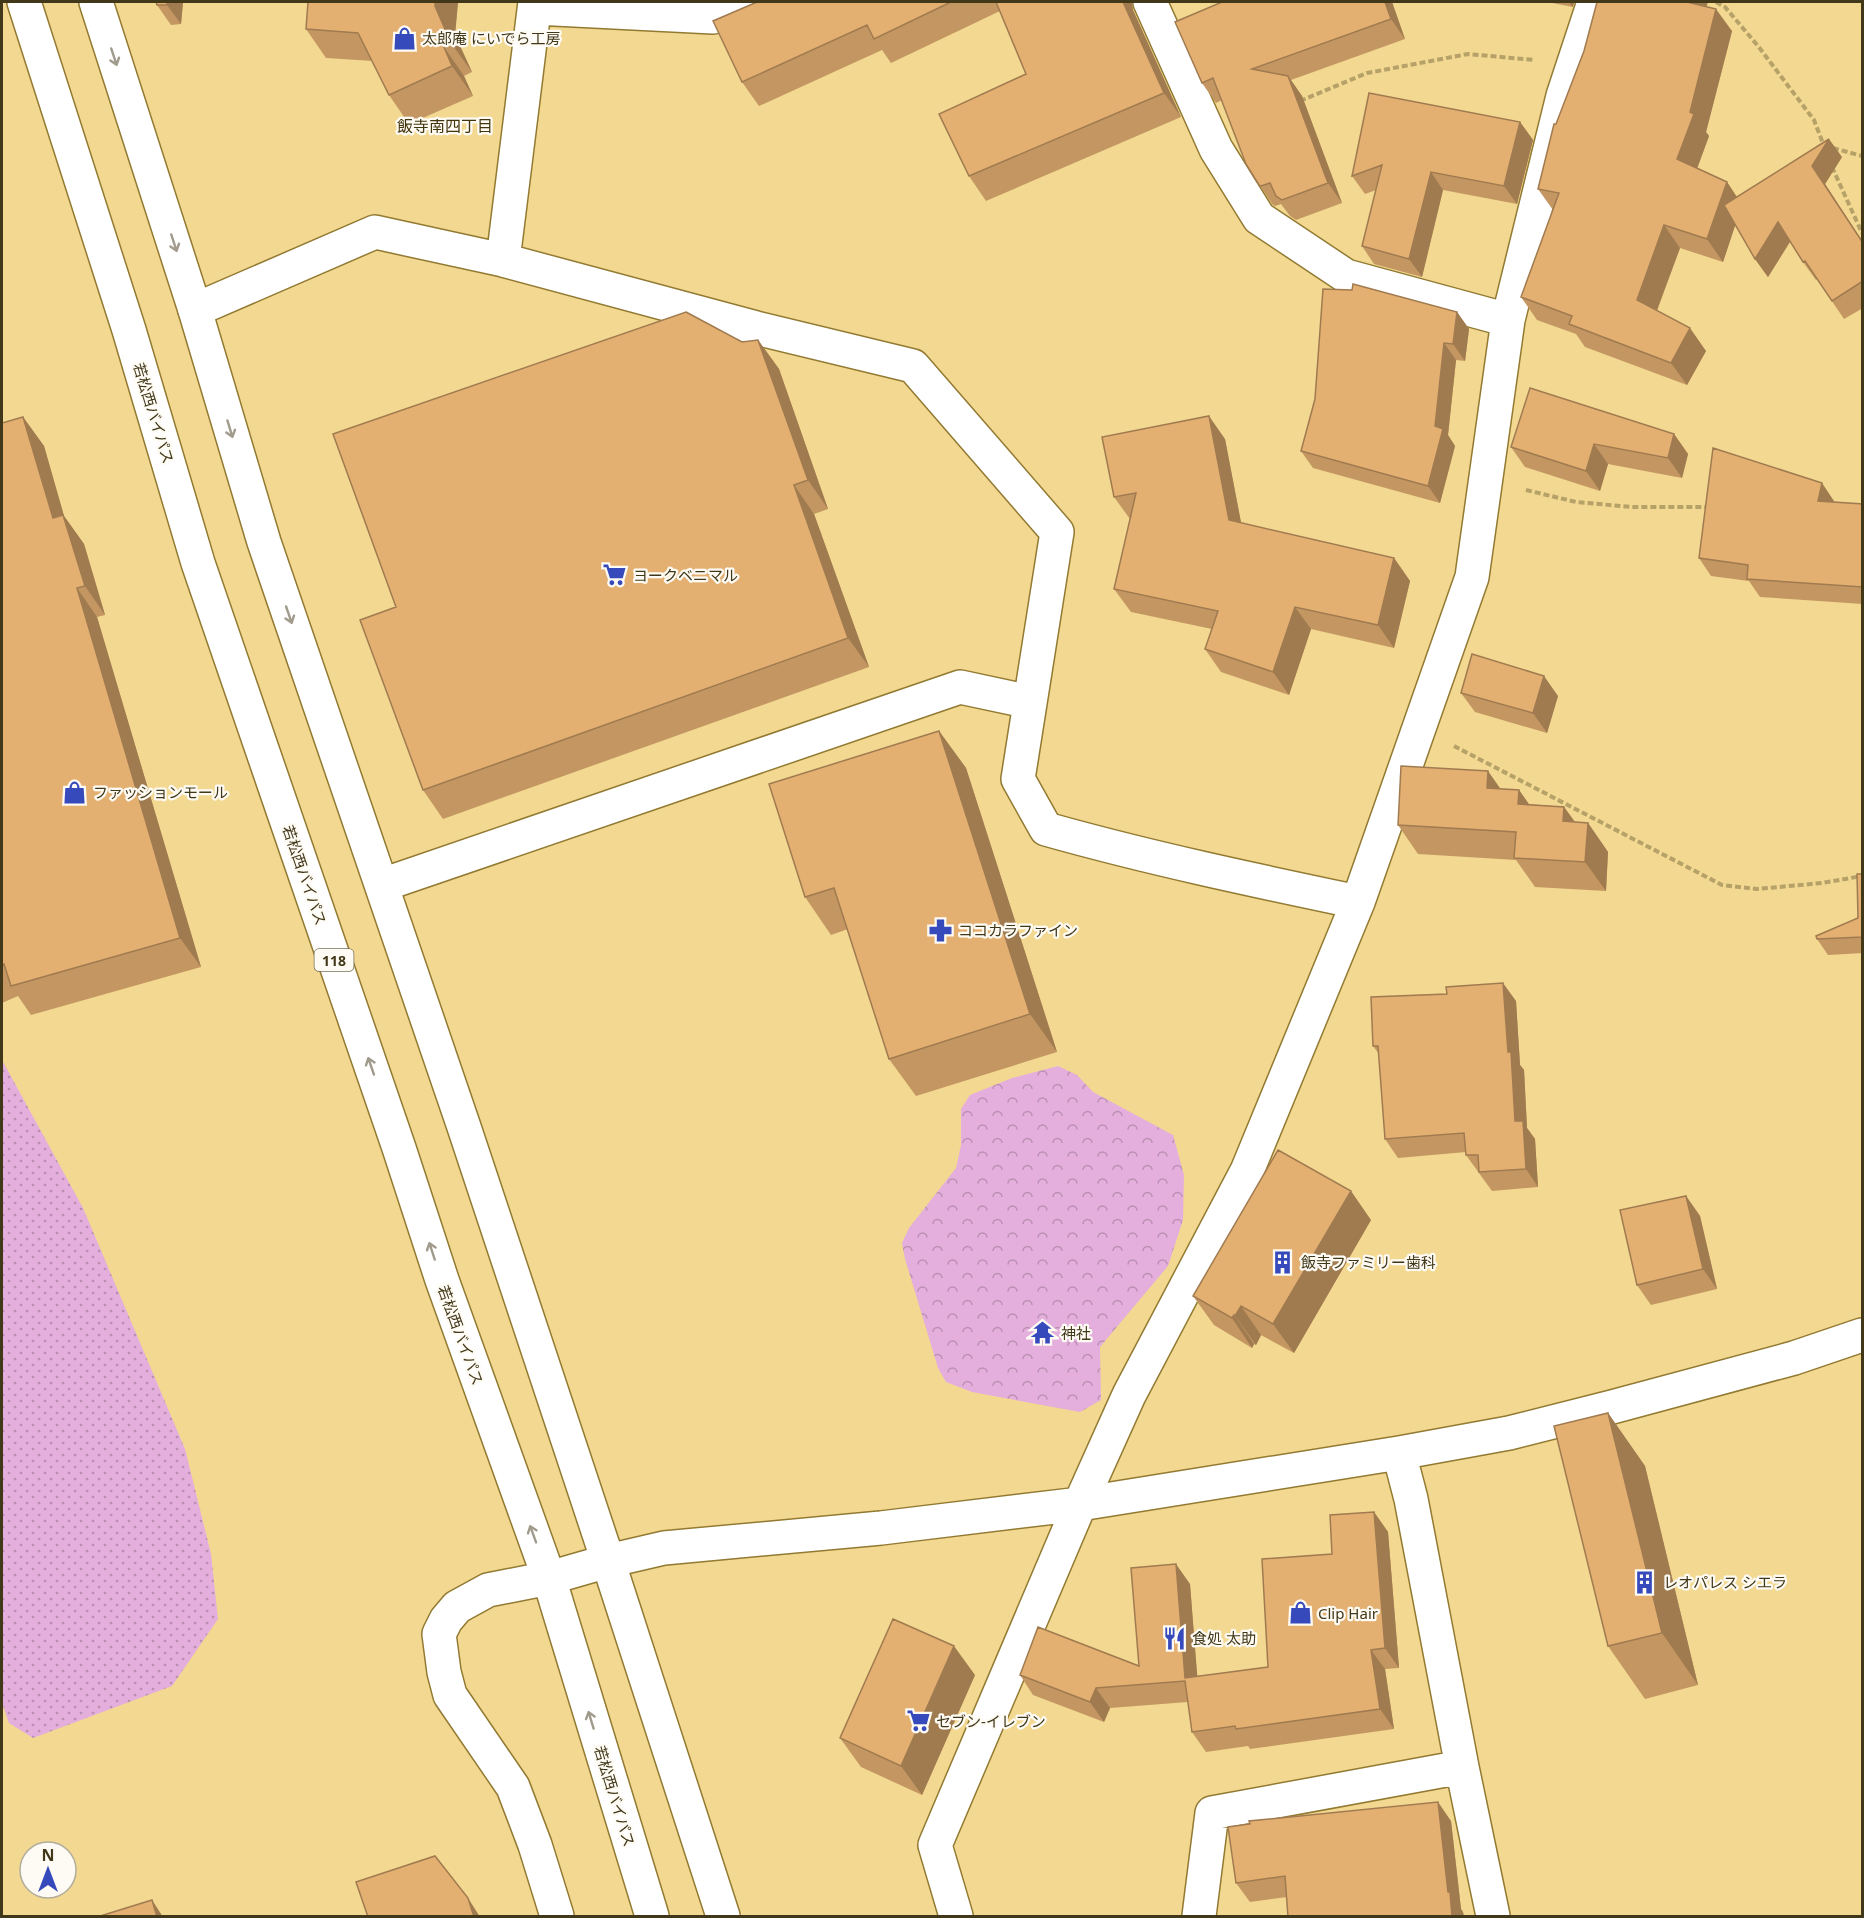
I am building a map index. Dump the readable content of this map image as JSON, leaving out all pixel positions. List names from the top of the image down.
{
  "streets": {
    "main road": ["若松西バイパス", "118"]
  },
  "districts": ["飯寺南四丁目"],
  "places": {
    "shop": ["太郎庵 にいでら工房", "ファッションモール", "Clip Hair"],
    "supermarket": ["ヨークベニマル", "セブン-イレブン"],
    "pharmacy": ["ココカラファイン"],
    "building": ["飯寺ファミリー歯科", "レオパレス シエラ"],
    "temple": ["神社"],
    "restaurant": ["食処 太助"]
  },
  "north": "top"
}
